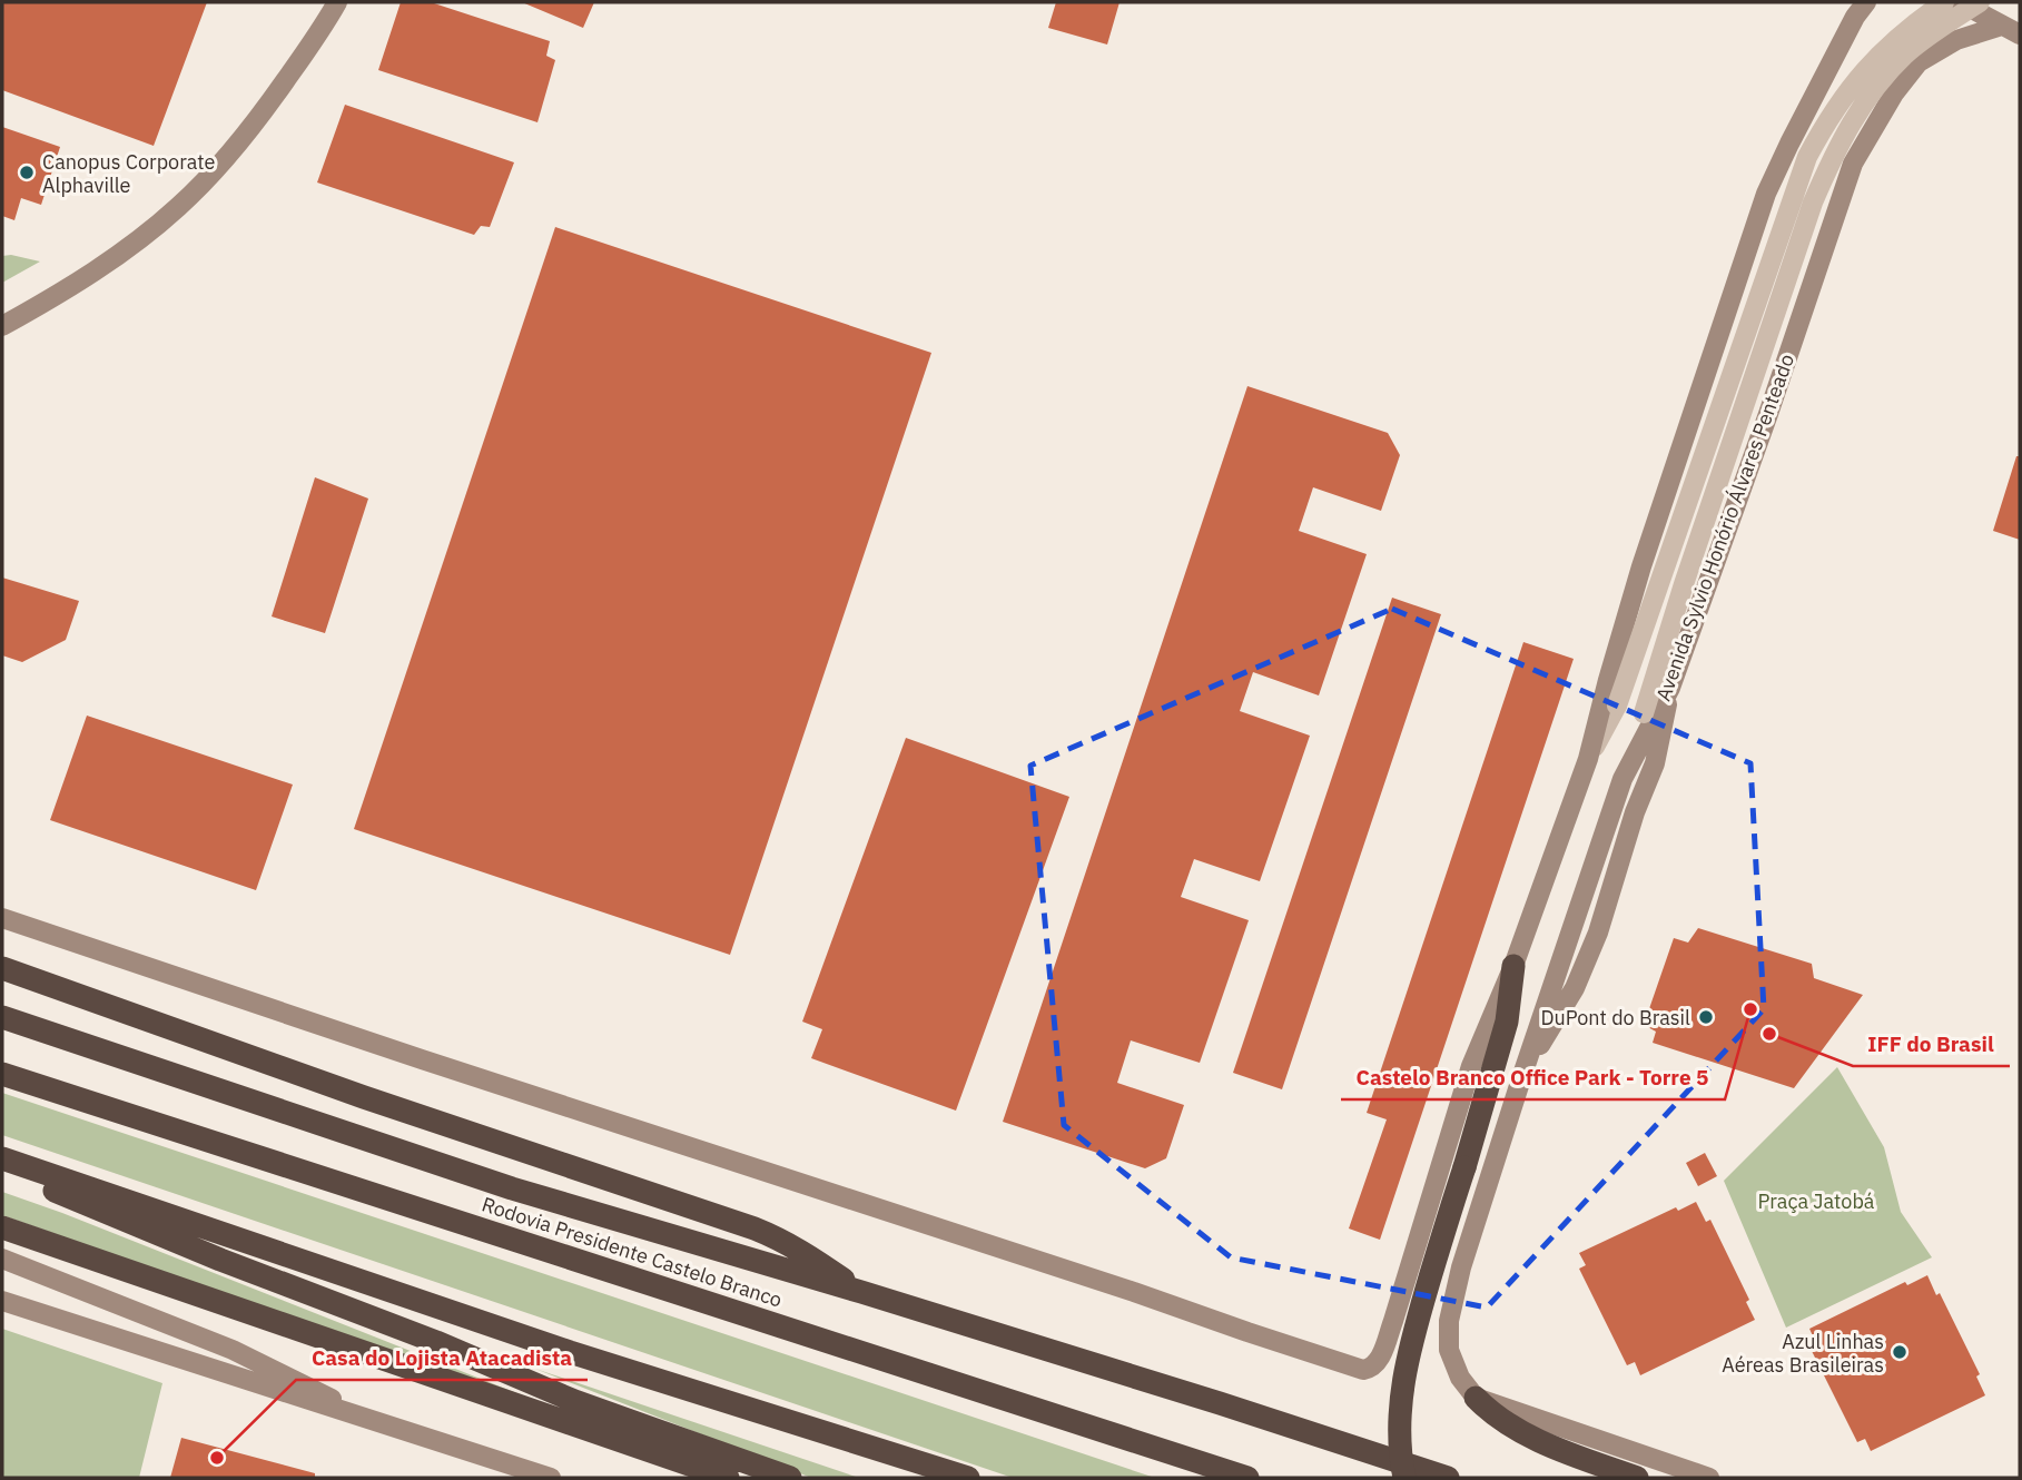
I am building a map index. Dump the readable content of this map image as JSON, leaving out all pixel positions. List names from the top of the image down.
{
  "streets": {
    "highway": ["Rodovia Presidente Castelo Branco"],
    "street": ["Avenida Sylvio Honório Álvares Penteado"]
  },
  "parks": ["Praça Jatobá"],
  "places": [
    "Canopus Corporate Alphaville",
    "Castelo Branco Office Park - Torre 5",
    "DuPont do Brasil",
    "IFF do Brasil",
    "Azul Linhas Aéreas Brasileiras",
    "Casa do Lojista Atacadista"
  ]
}
